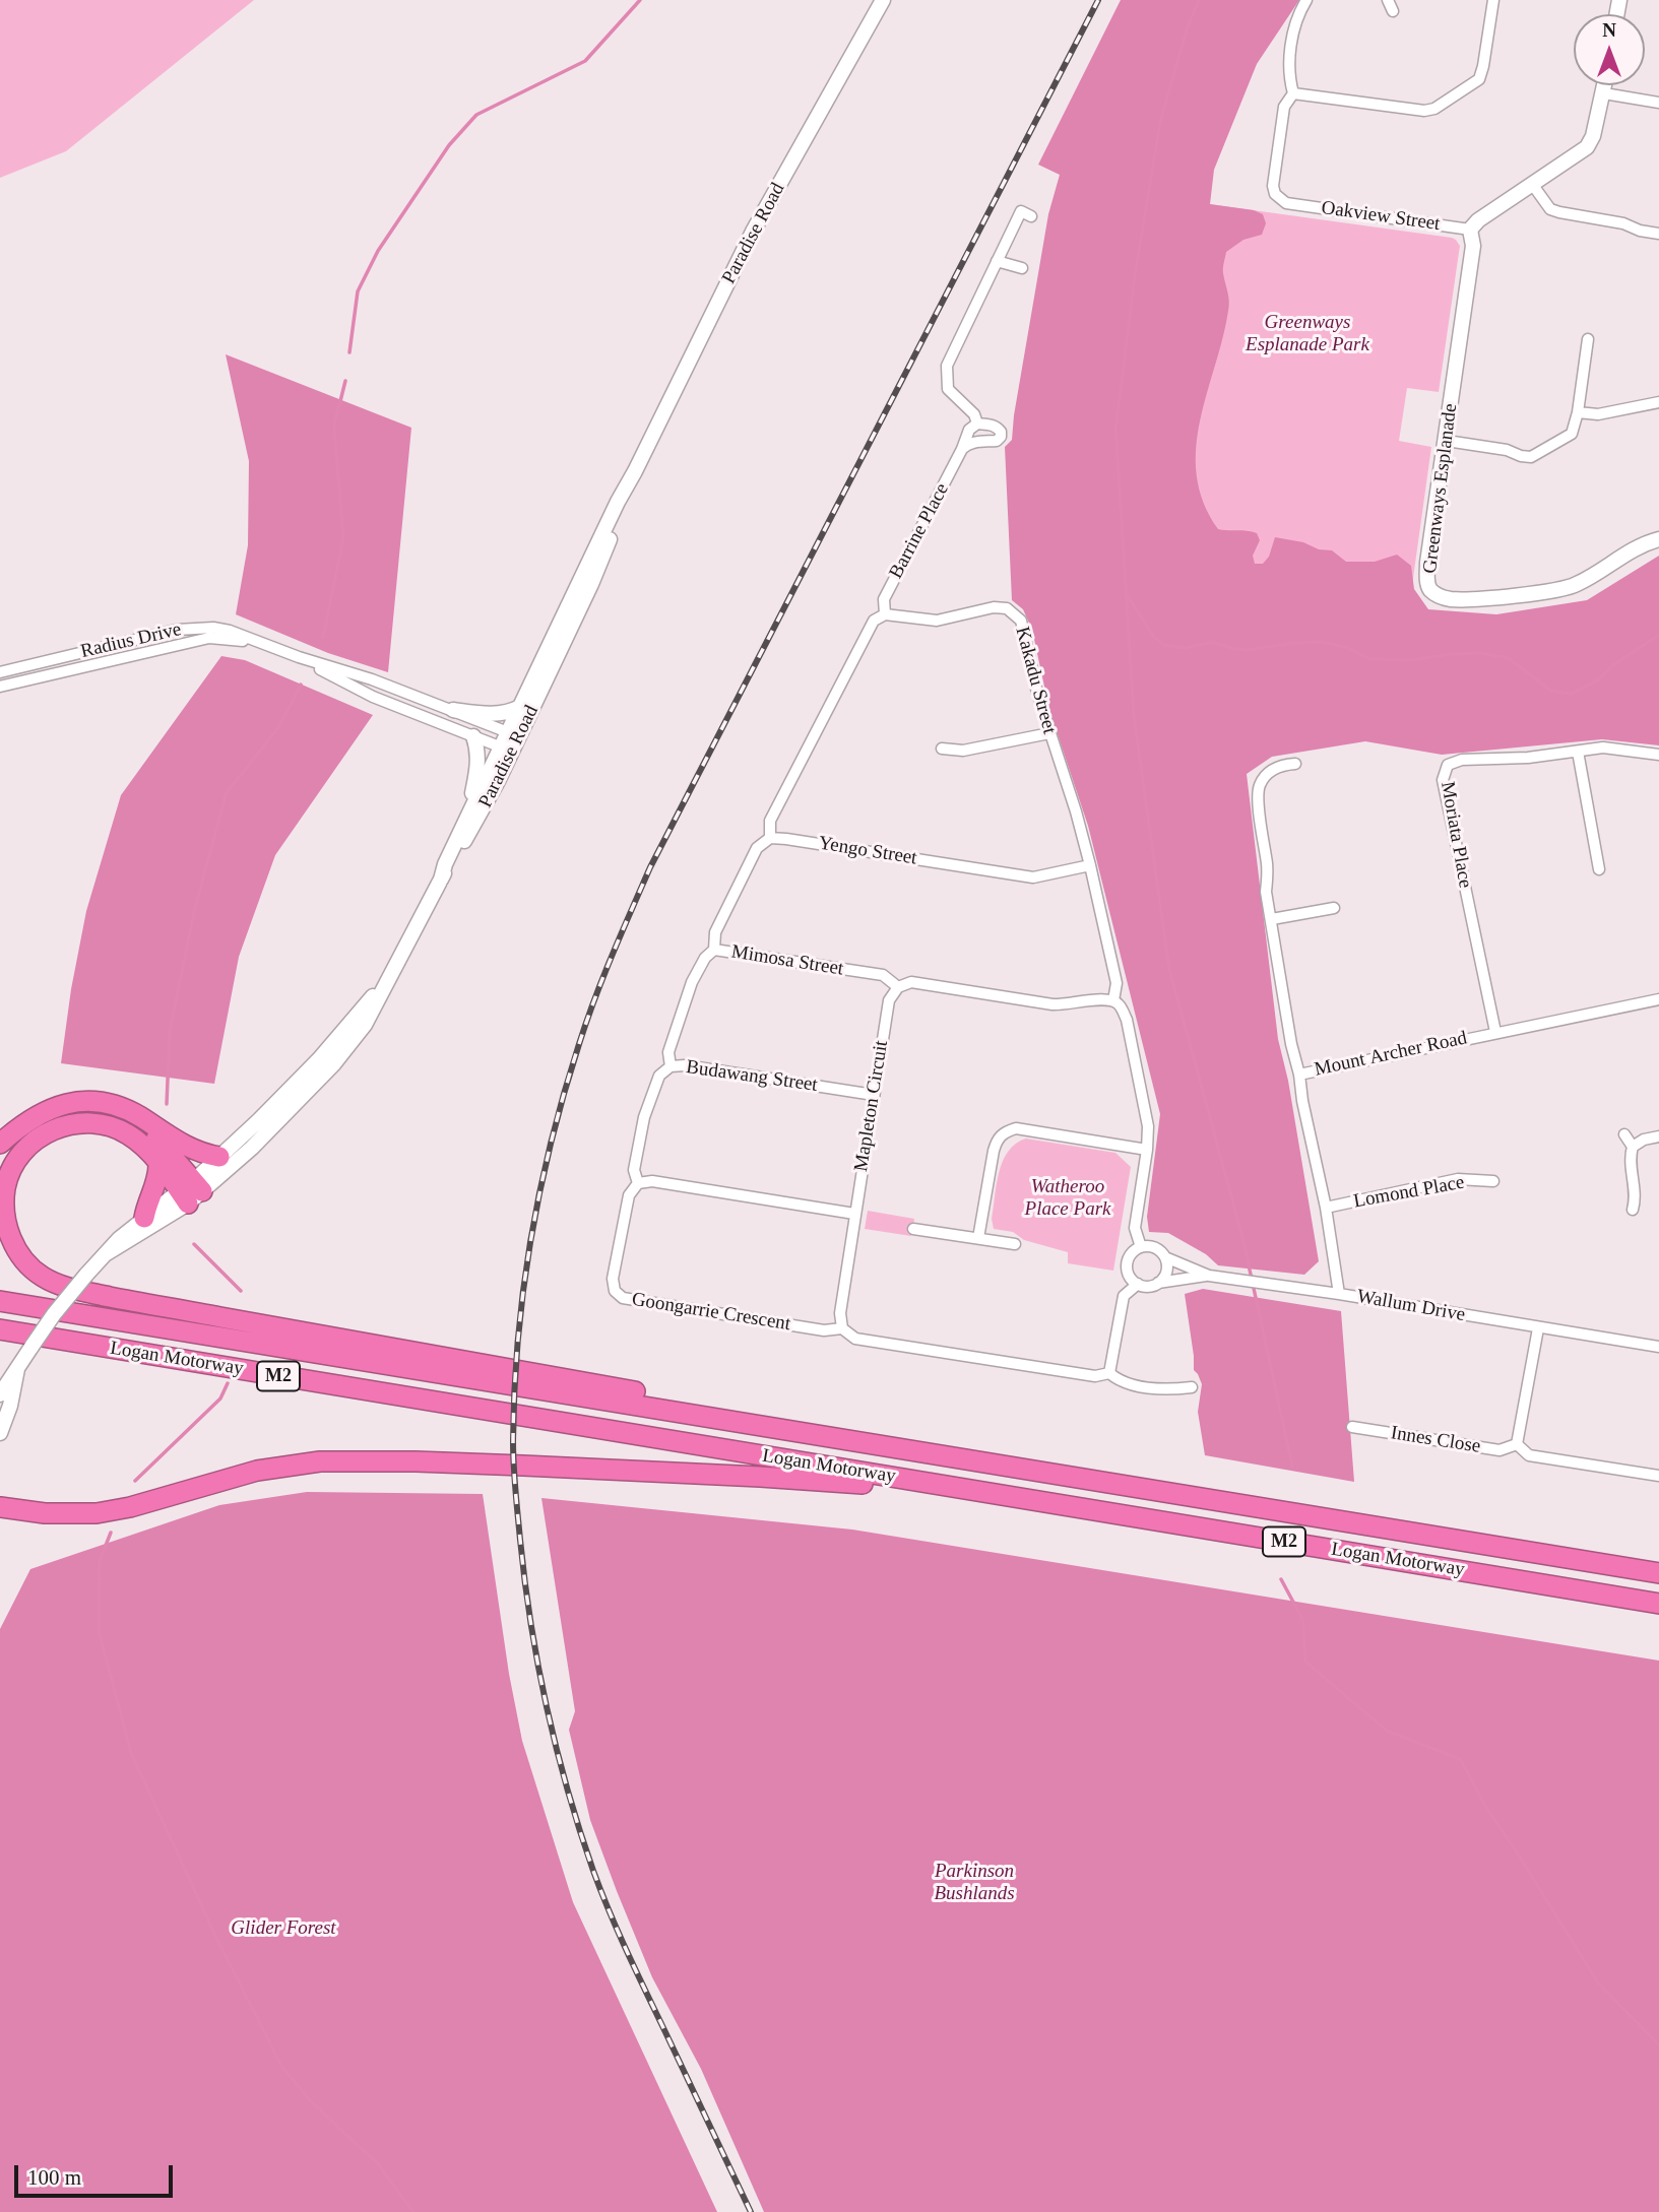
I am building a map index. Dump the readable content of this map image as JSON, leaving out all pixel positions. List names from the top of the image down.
{
  "streets": {
    "highway": ["Logan Motorway", "M2"],
    "street": [
      "Oakview Street",
      "Paradise Road",
      "Greenways Esplanade",
      "Barrine Place",
      "Radius Drive",
      "Kakadu Street",
      "Moriata Place",
      "Yengo Street",
      "Mimosa Street",
      "Mount Archer Road",
      "Budawang Street",
      "Mapleton Circuit",
      "Lomond Place",
      "Wallum Drive",
      "Goongarrie Crescent",
      "Innes Close"
    ]
  },
  "crossings": [
    ["Oakview Street", "Greenways Esplanade"],
    ["Paradise Road", "Radius Drive"],
    ["Barrine Place", "Kakadu Street"],
    ["Kakadu Street", "Yengo Street"],
    ["Moriata Place", "Mount Archer Road"],
    ["Mimosa Street", "Budawang Street"],
    ["Mimosa Street", "Mapleton Circuit"],
    ["Mount Archer Road", "Lomond Place"],
    ["Mount Archer Road", "Wallum Drive"],
    ["Budawang Street", "Mapleton Circuit"],
    ["Budawang Street", "Goongarrie Crescent"],
    ["Mapleton Circuit", "Goongarrie Crescent"]
  ],
  "parks": [
    "Greenways Esplanade Park",
    "Watheroo Place Park",
    "Parkinson Bushlands",
    "Glider Forest"
  ],
  "scale_bar": "100 m",
  "north": "top"
}
